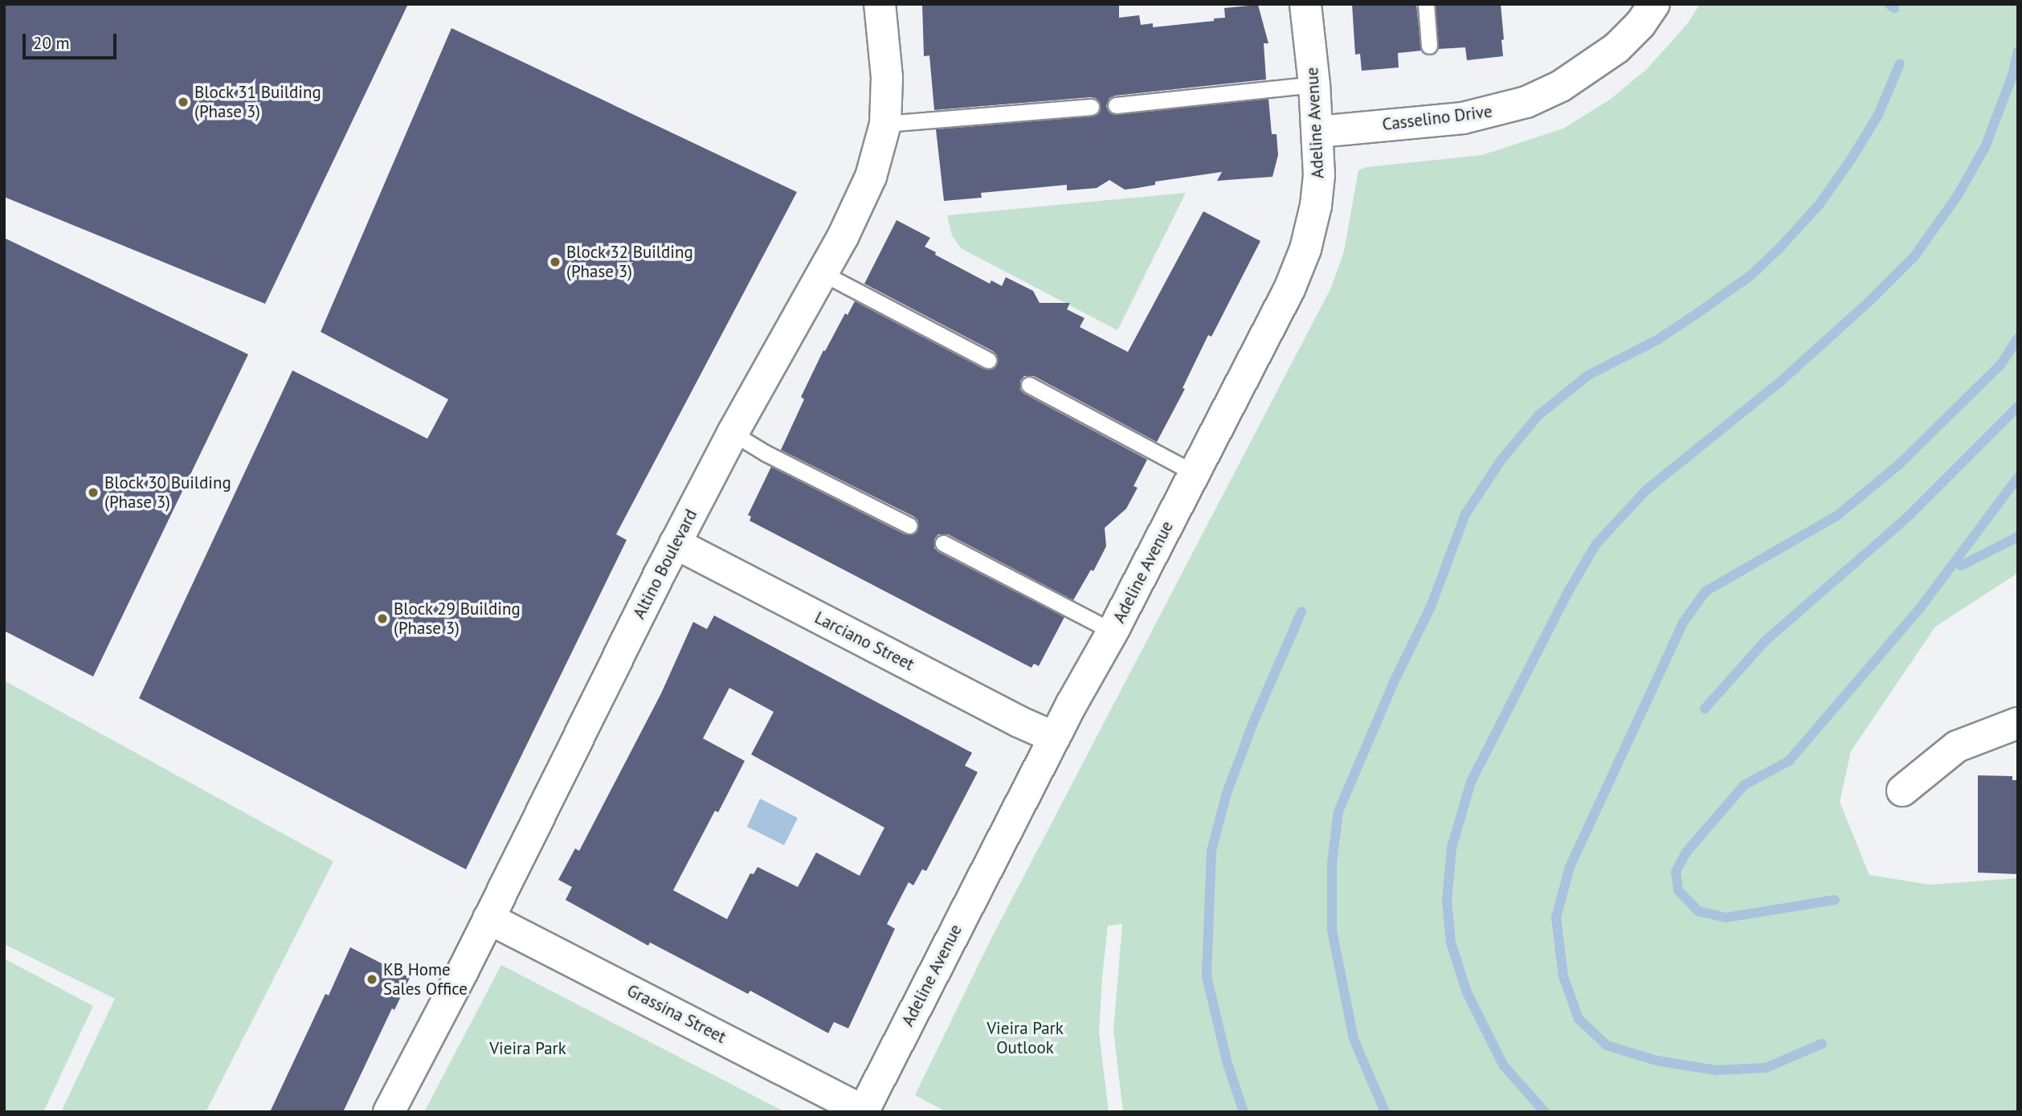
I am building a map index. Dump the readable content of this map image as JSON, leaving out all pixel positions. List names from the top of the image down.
{
  "streets": {
    "street": [
      "Casselino Drive",
      "Adeline Avenue",
      "Altino Boulevard",
      "Larciano Street",
      "Grassina Street"
    ]
  },
  "crossings": [
    ["Casselino Drive", "Adeline Avenue"],
    ["Adeline Avenue", "Larciano Street"],
    ["Adeline Avenue", "Grassina Street"],
    ["Altino Boulevard", "Larciano Street"],
    ["Altino Boulevard", "Grassina Street"]
  ],
  "parks": ["Vieira Park Outlook", "Vieira Park"],
  "places": [
    "Block 31 Building (Phase 3)",
    "Block 32 Building (Phase 3)",
    "Block 30 Building (Phase 3)",
    "Block 29 Building (Phase 3)",
    "KB Home Sales Office"
  ],
  "scale_bar": "20 m"
}
